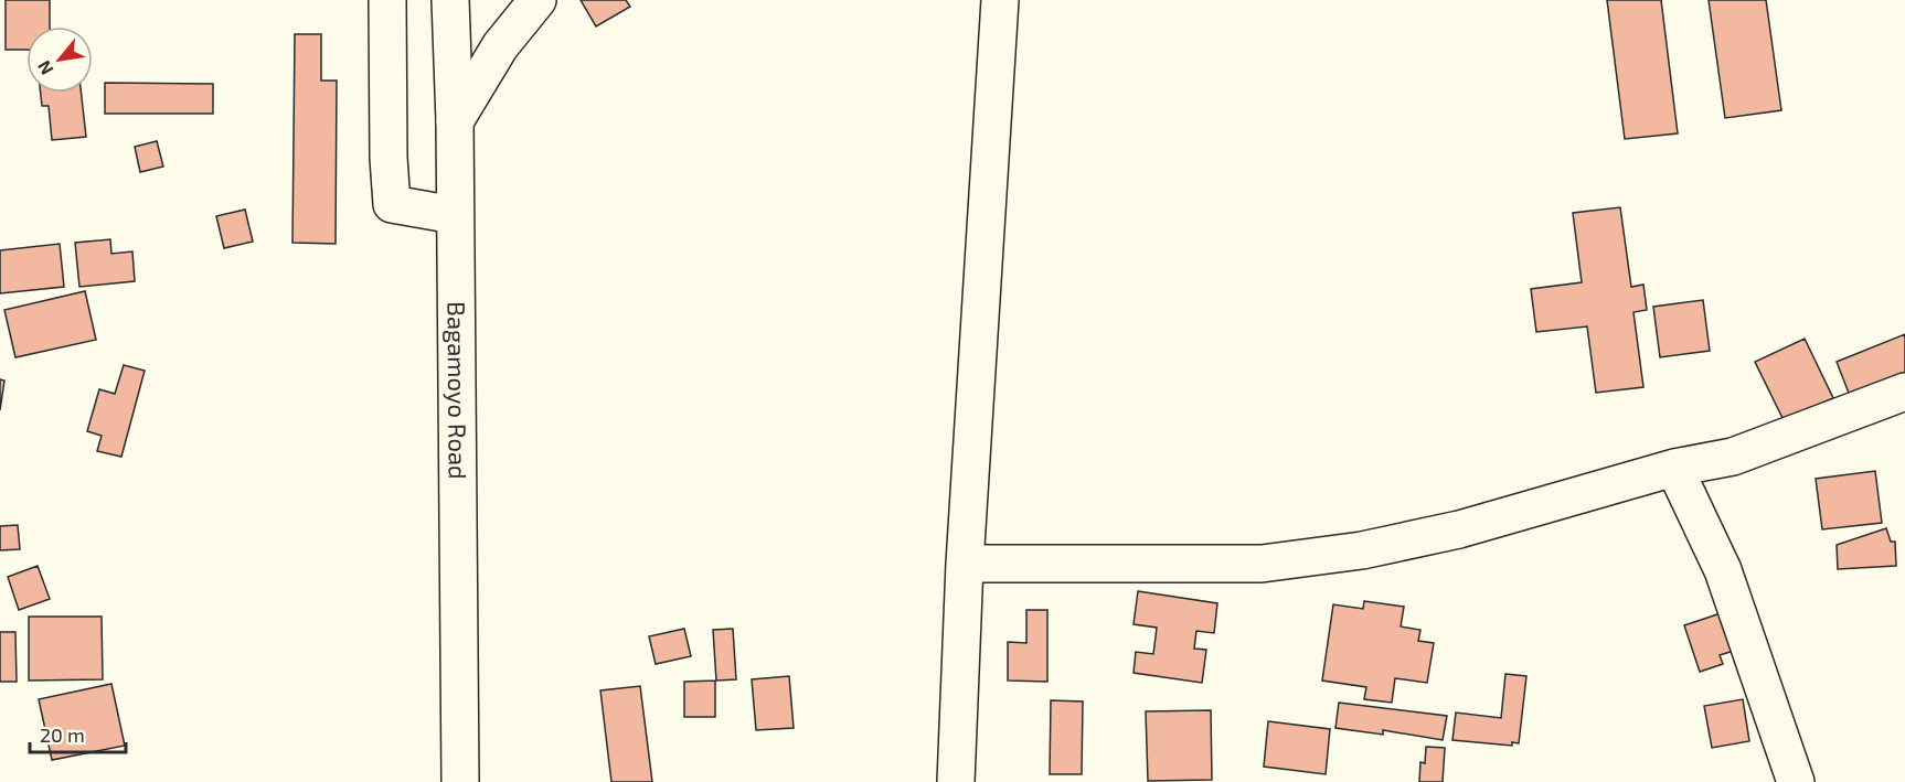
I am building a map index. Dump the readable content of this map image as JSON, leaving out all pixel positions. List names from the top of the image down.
{
  "streets": {
    "main road": ["Bagamoyo Road"]
  },
  "scale_bar": "20 m",
  "north": "bottom left"
}
